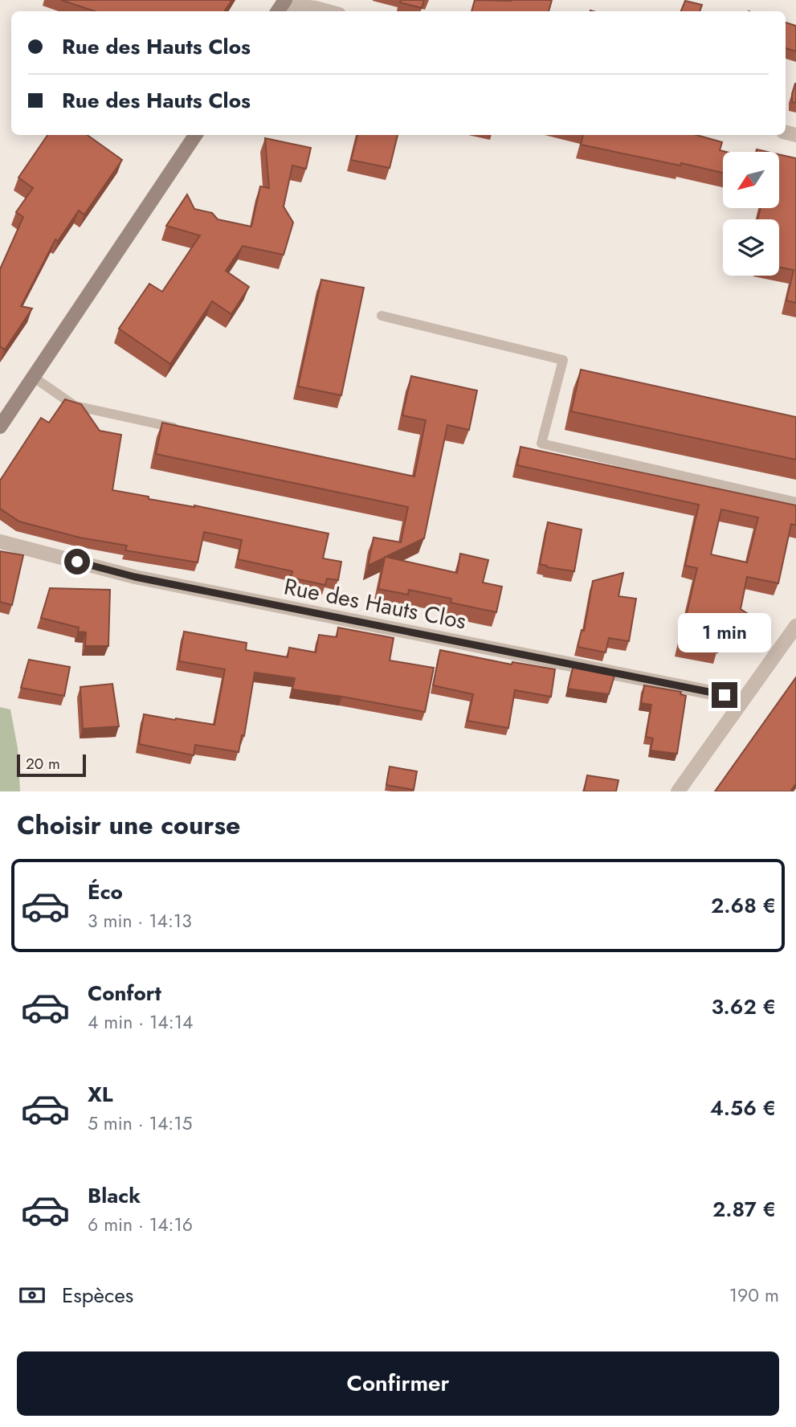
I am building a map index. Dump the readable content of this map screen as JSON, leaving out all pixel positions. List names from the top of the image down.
{
  "streets": {
    "street": ["Rue des Hauts Clos"]
  },
  "scale_bar": "20 m",
  "north": "bottom left",
  "page": {
    "banner": ["Rue des Hauts Clos", "Rue des Hauts Clos"],
    "bubble": "1 min",
    "scale": "20 m",
    "heading": "Choisir une course",
    "list": [
      {
        "name": "Éco",
        "note": "3 min · 14:13",
        "value": "2.68 €"
      },
      {
        "name": "Confort",
        "note": "4 min · 14:14",
        "value": "3.62 €"
      },
      {
        "name": "XL",
        "note": "5 min · 14:15",
        "value": "4.56 €"
      },
      {
        "name": "Black",
        "note": "6 min · 14:16",
        "value": "2.87 €"
      }
    ],
    "pay": ["Espèces", "190 m"],
    "buttons": "Confirmer"
  }
}
